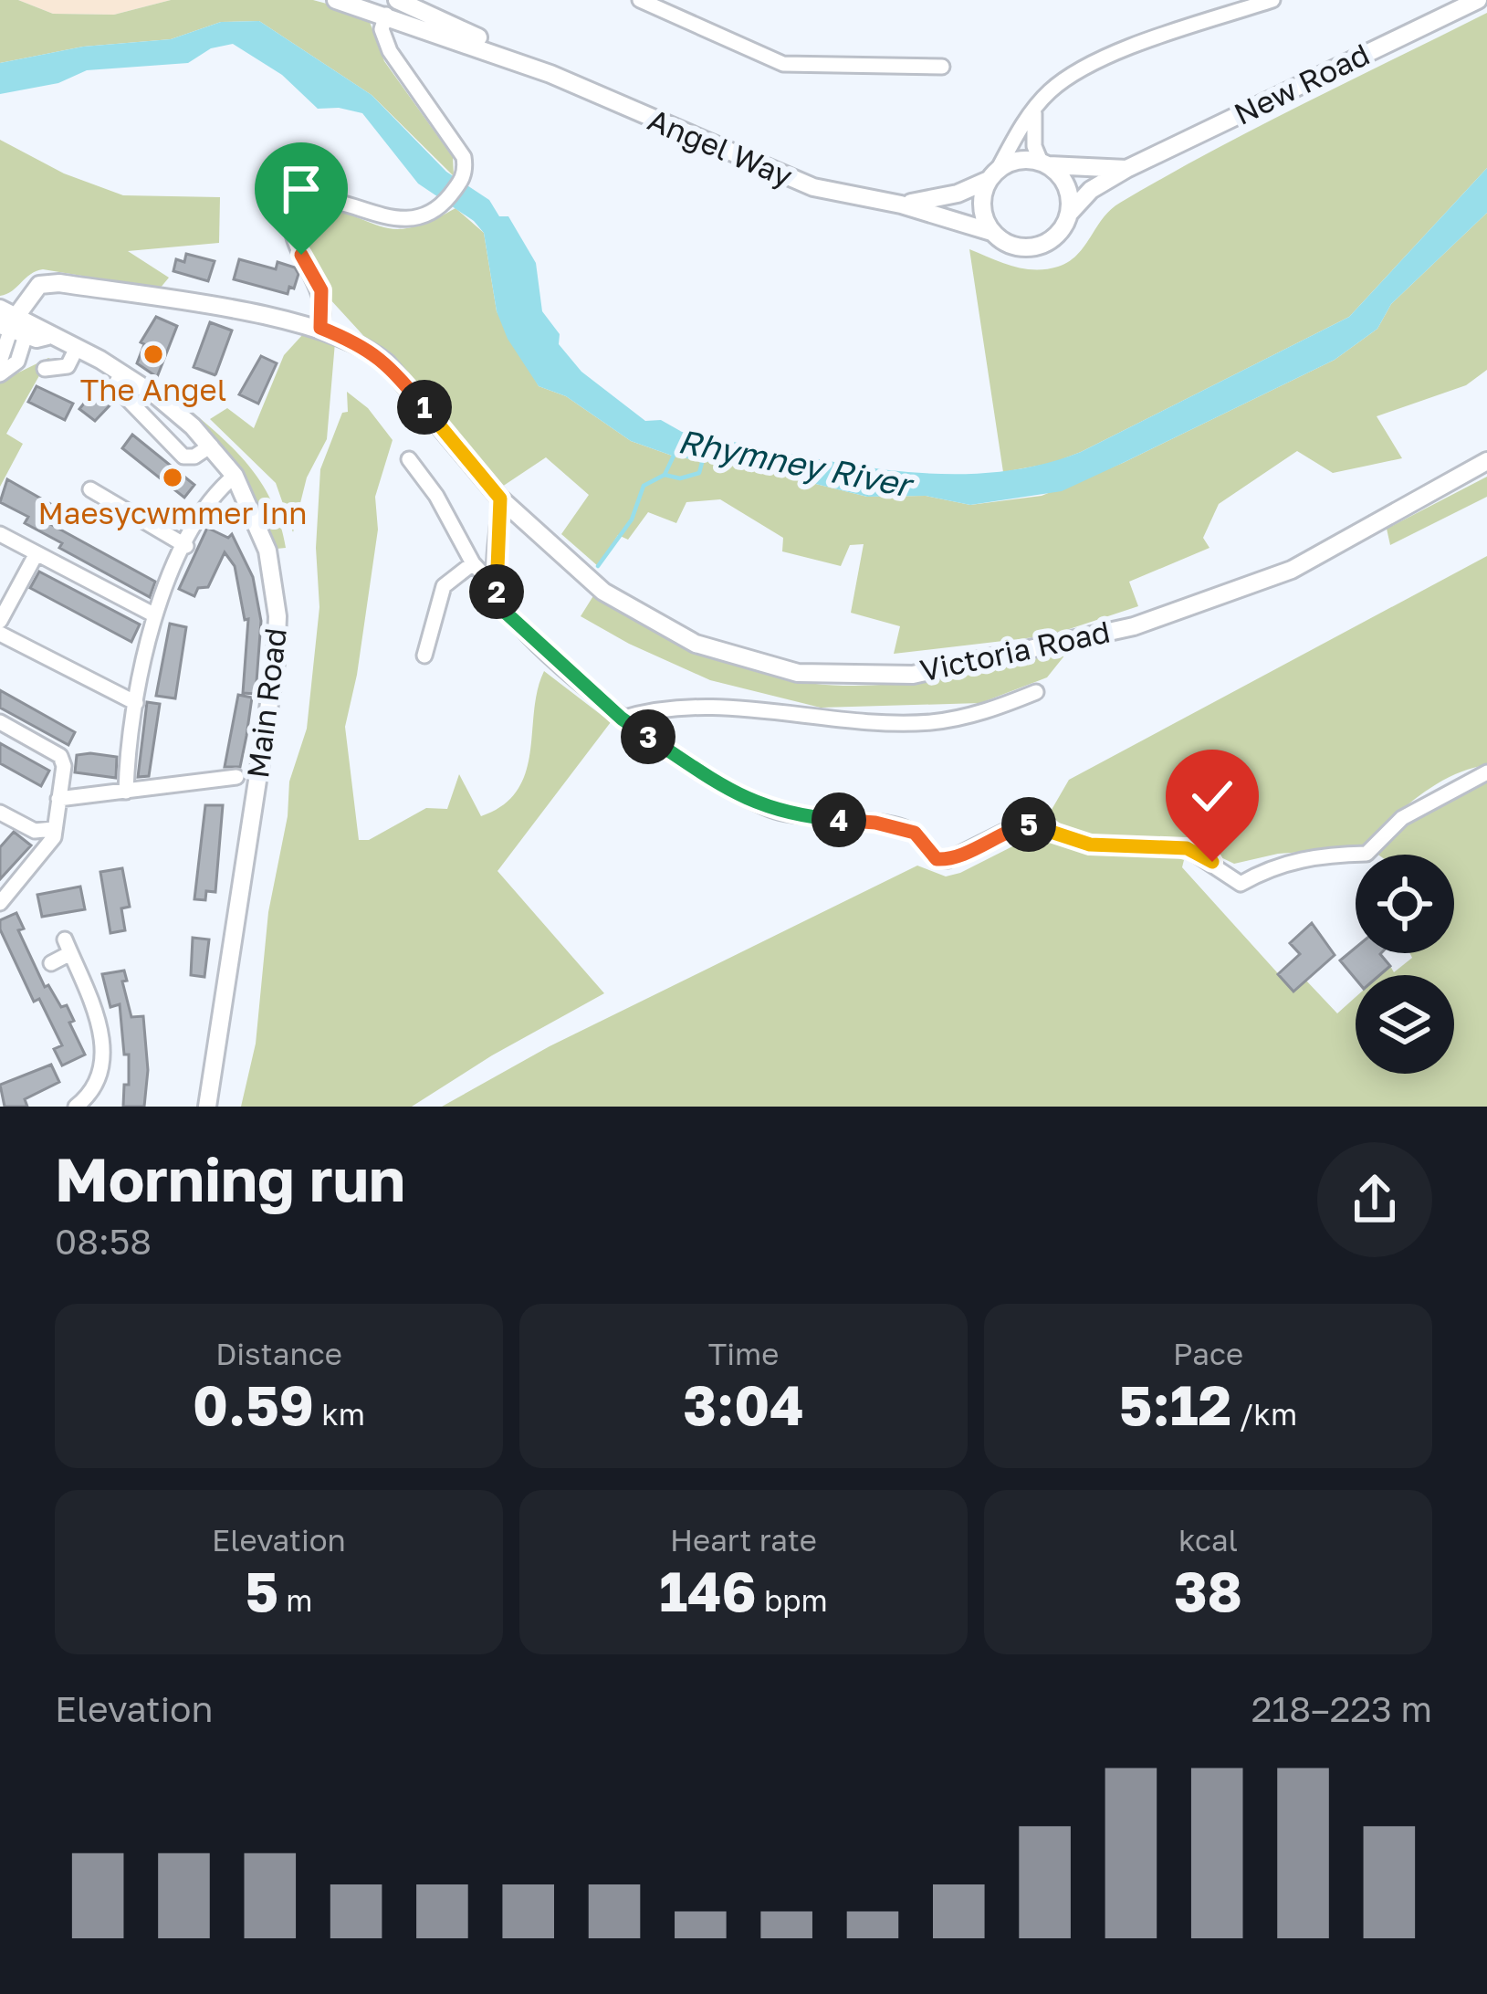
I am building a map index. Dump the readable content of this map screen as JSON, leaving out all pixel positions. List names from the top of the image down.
{
  "streets": {
    "main road": [
      "New Road",
      "Angel Way",
      "Victoria Road",
      "Main Road"
    ]
  },
  "crossings": [
    ["New Road", "Angel Way"]
  ],
  "water": ["Rhymney River"],
  "places": ["The Angel", "Maesycwmmer Inn"],
  "page": {
    "pins": [
      "1",
      "2",
      "3",
      "4",
      "5"
    ],
    "heading": ["Morning run", "08:58"],
    "stats": [
      ["Distance", "0.59 km"],
      ["Time", "3:04"],
      ["Pace", "5:12 /km"],
      ["Elevation", "5 m"],
      ["Heart rate", "146 bpm"],
      ["kcal", "38"]
    ],
    "chart": ["Elevation", "218–223 m"]
  }
}
